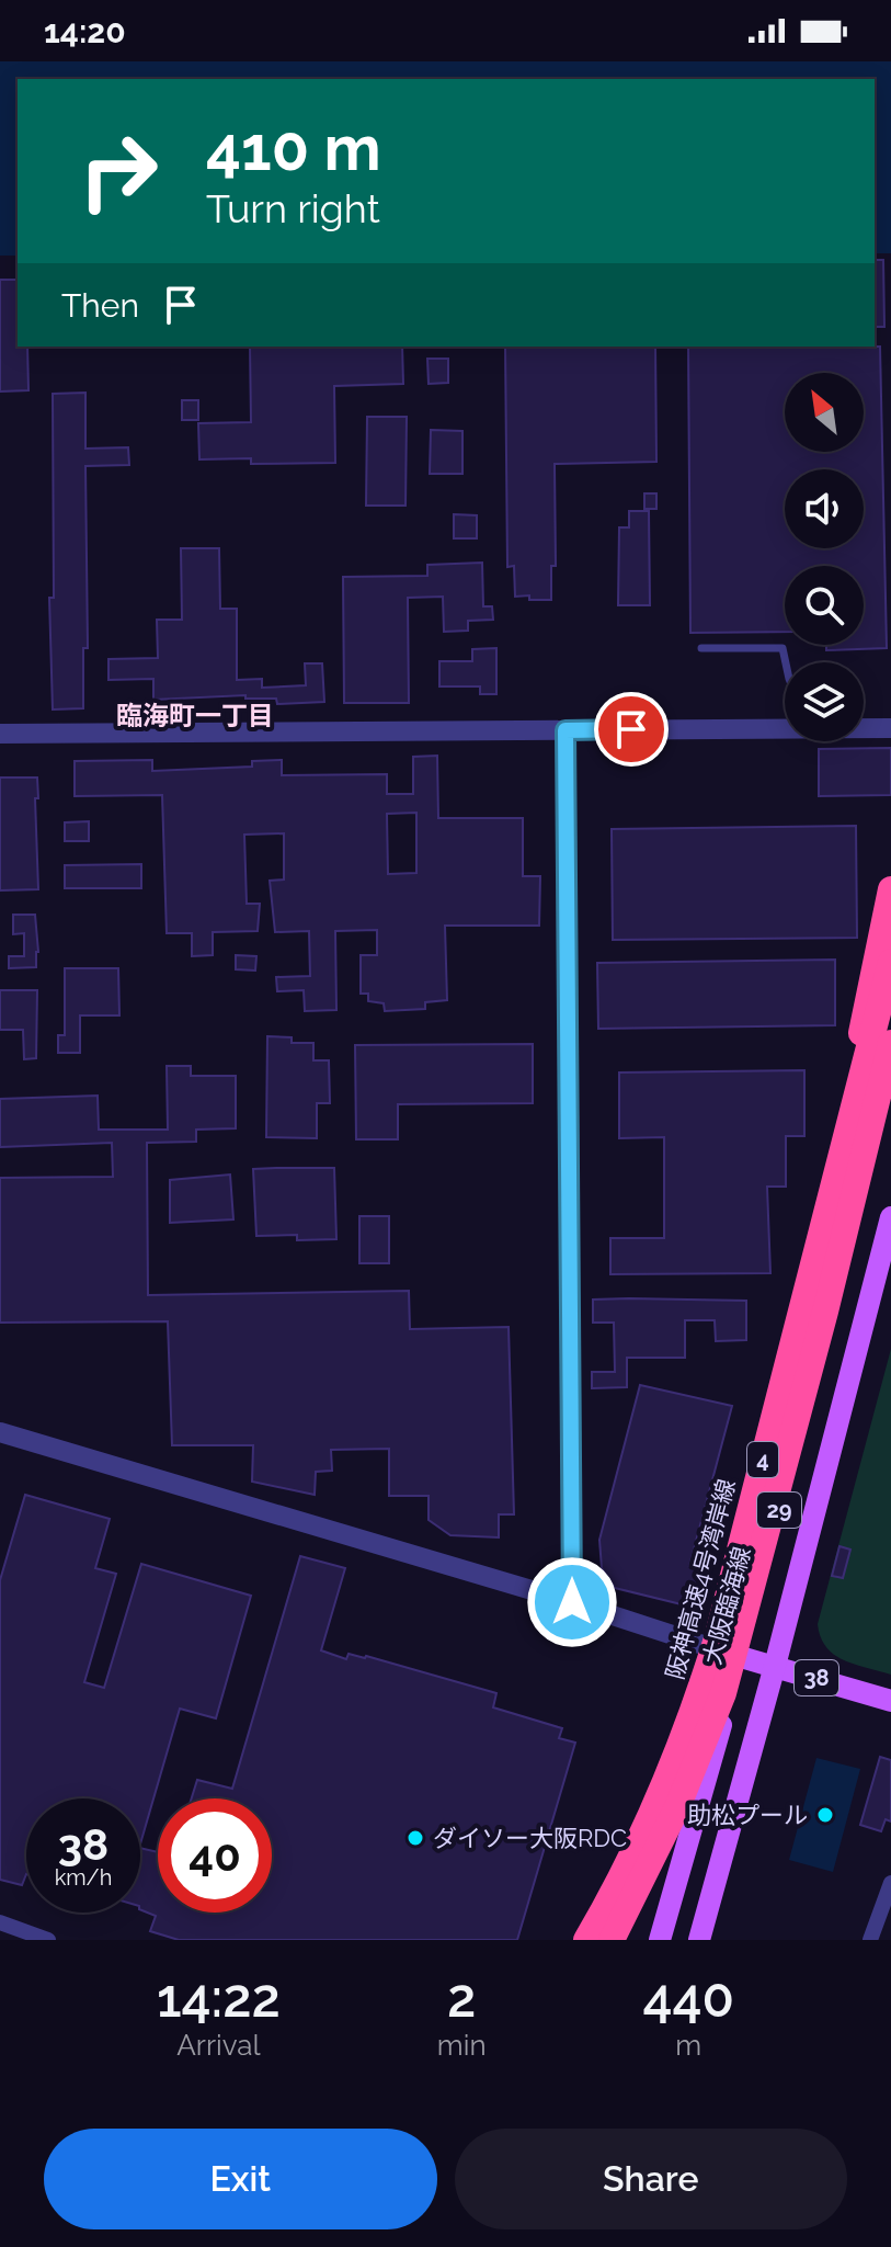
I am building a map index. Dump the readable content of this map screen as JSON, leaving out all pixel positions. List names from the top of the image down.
{
  "streets": {
    "highway": ["4", "阪神高速4号湾岸線"],
    "main road": ["29", "大阪臨海線", "38"]
  },
  "crossings": [
    ["29", "38"],
    ["大阪臨海線", "38"]
  ],
  "districts": ["臨海町一丁目"],
  "places": ["助松プール", "ダイソー大阪RDC"],
  "north": "top left",
  "page": {
    "status": "14:20",
    "turn": ["410 m", "Turn right"],
    "then": "Then",
    "speed": "38 km/h",
    "limit": "40",
    "eta": [
      "14:22",
      "Arrival",
      "2",
      "min",
      "440",
      "m"
    ],
    "buttons": ["Exit", "Share"]
  }
}
